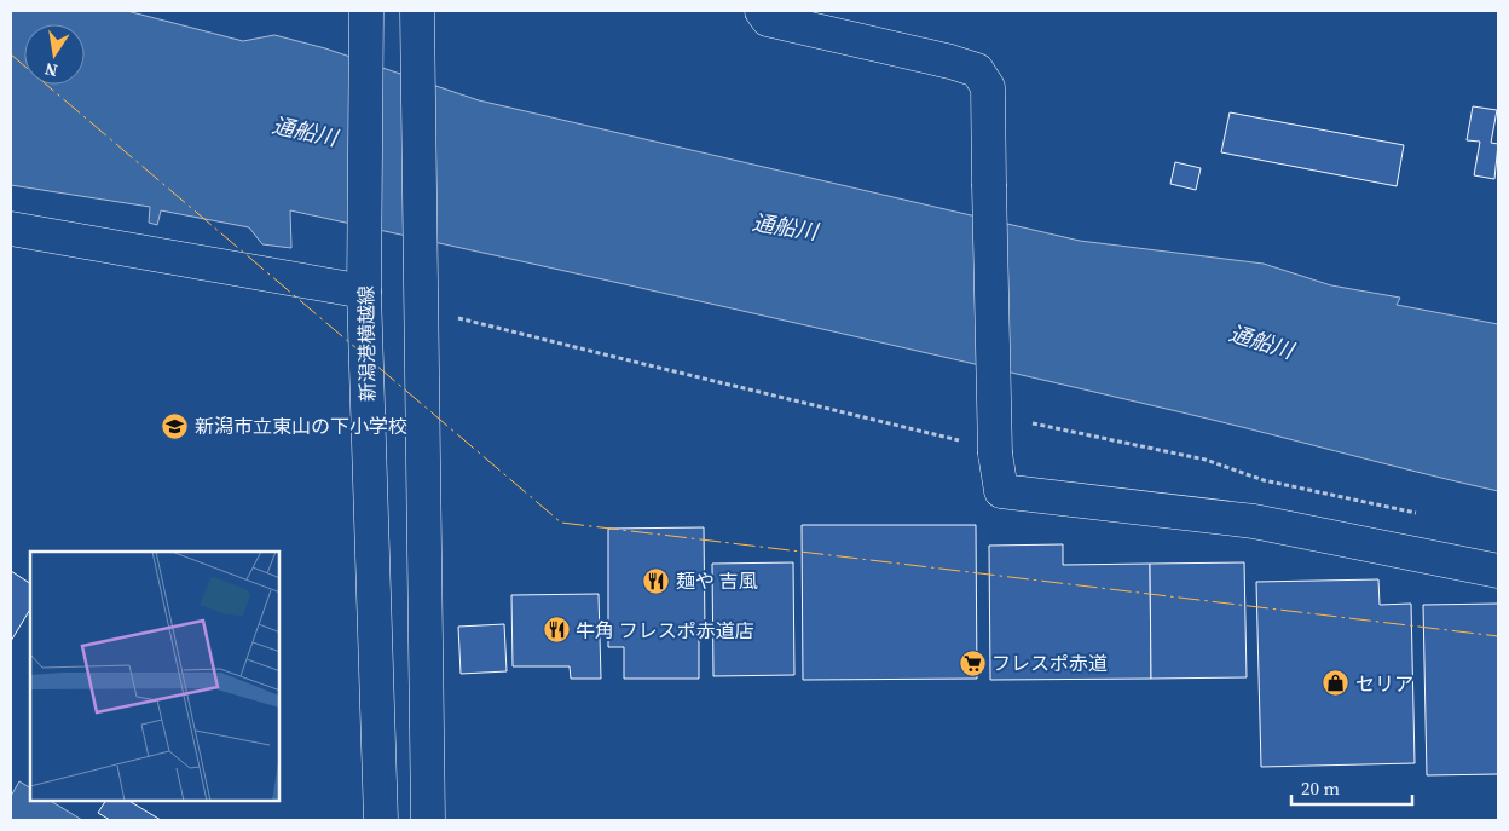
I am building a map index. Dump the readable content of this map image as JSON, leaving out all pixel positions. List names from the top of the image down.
{
  "streets": {
    "main road": ["新潟港横越線"]
  },
  "water": ["通船川"],
  "places": {
    "school or university": ["新潟市立東山の下小学校"],
    "restaurant": ["麺や 吉風", "牛角 フレスポ赤道店"],
    "supermarket": ["フレスポ赤道"],
    "shop": ["セリア"]
  },
  "scale_bar": "20 m",
  "north": "bottom"
}
